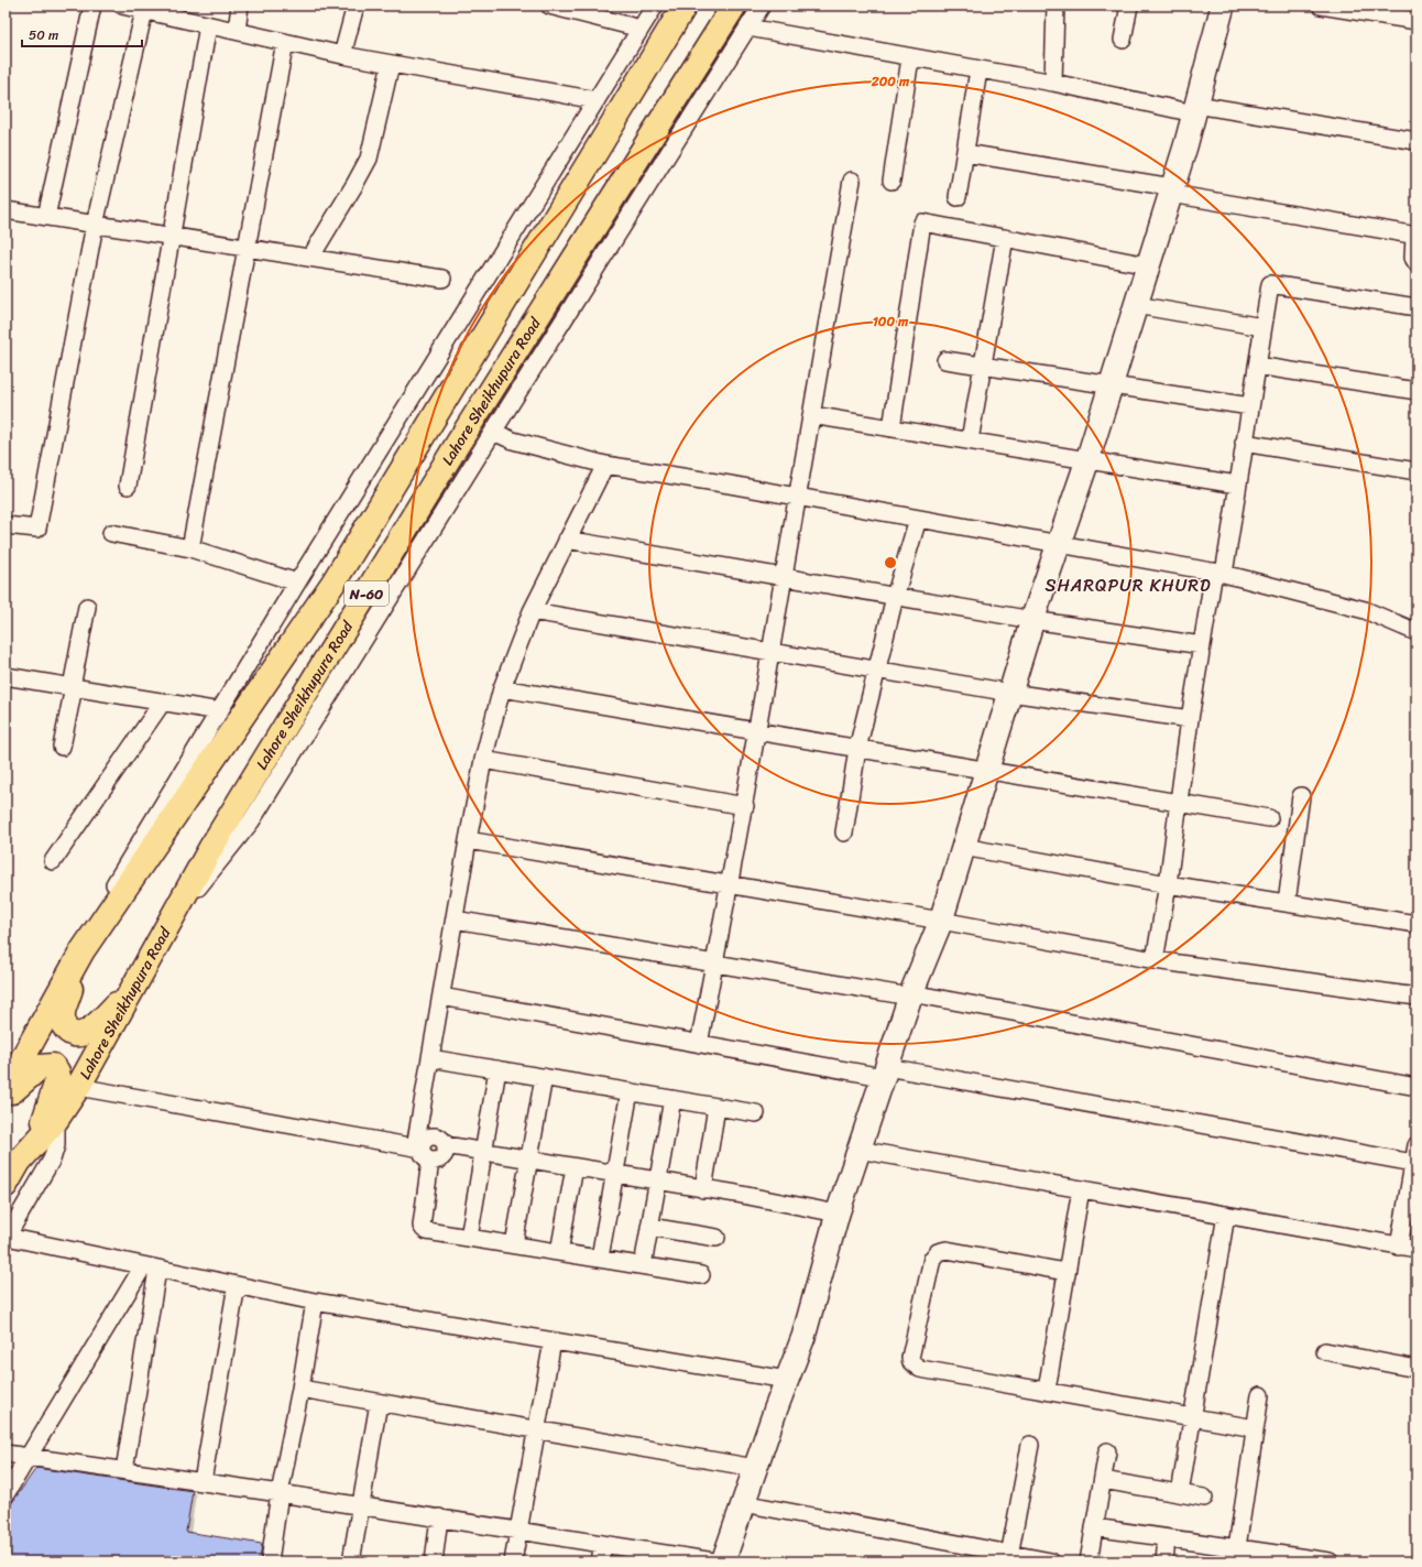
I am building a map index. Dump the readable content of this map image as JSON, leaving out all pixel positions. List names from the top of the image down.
{
  "streets": {
    "highway": ["Lahore Sheikhupura Road", "N-60"]
  },
  "districts": ["SHARQPUR KHURD"],
  "scale_bar": "50 m",
  "rings": ["200 m", "100 m"]
}
